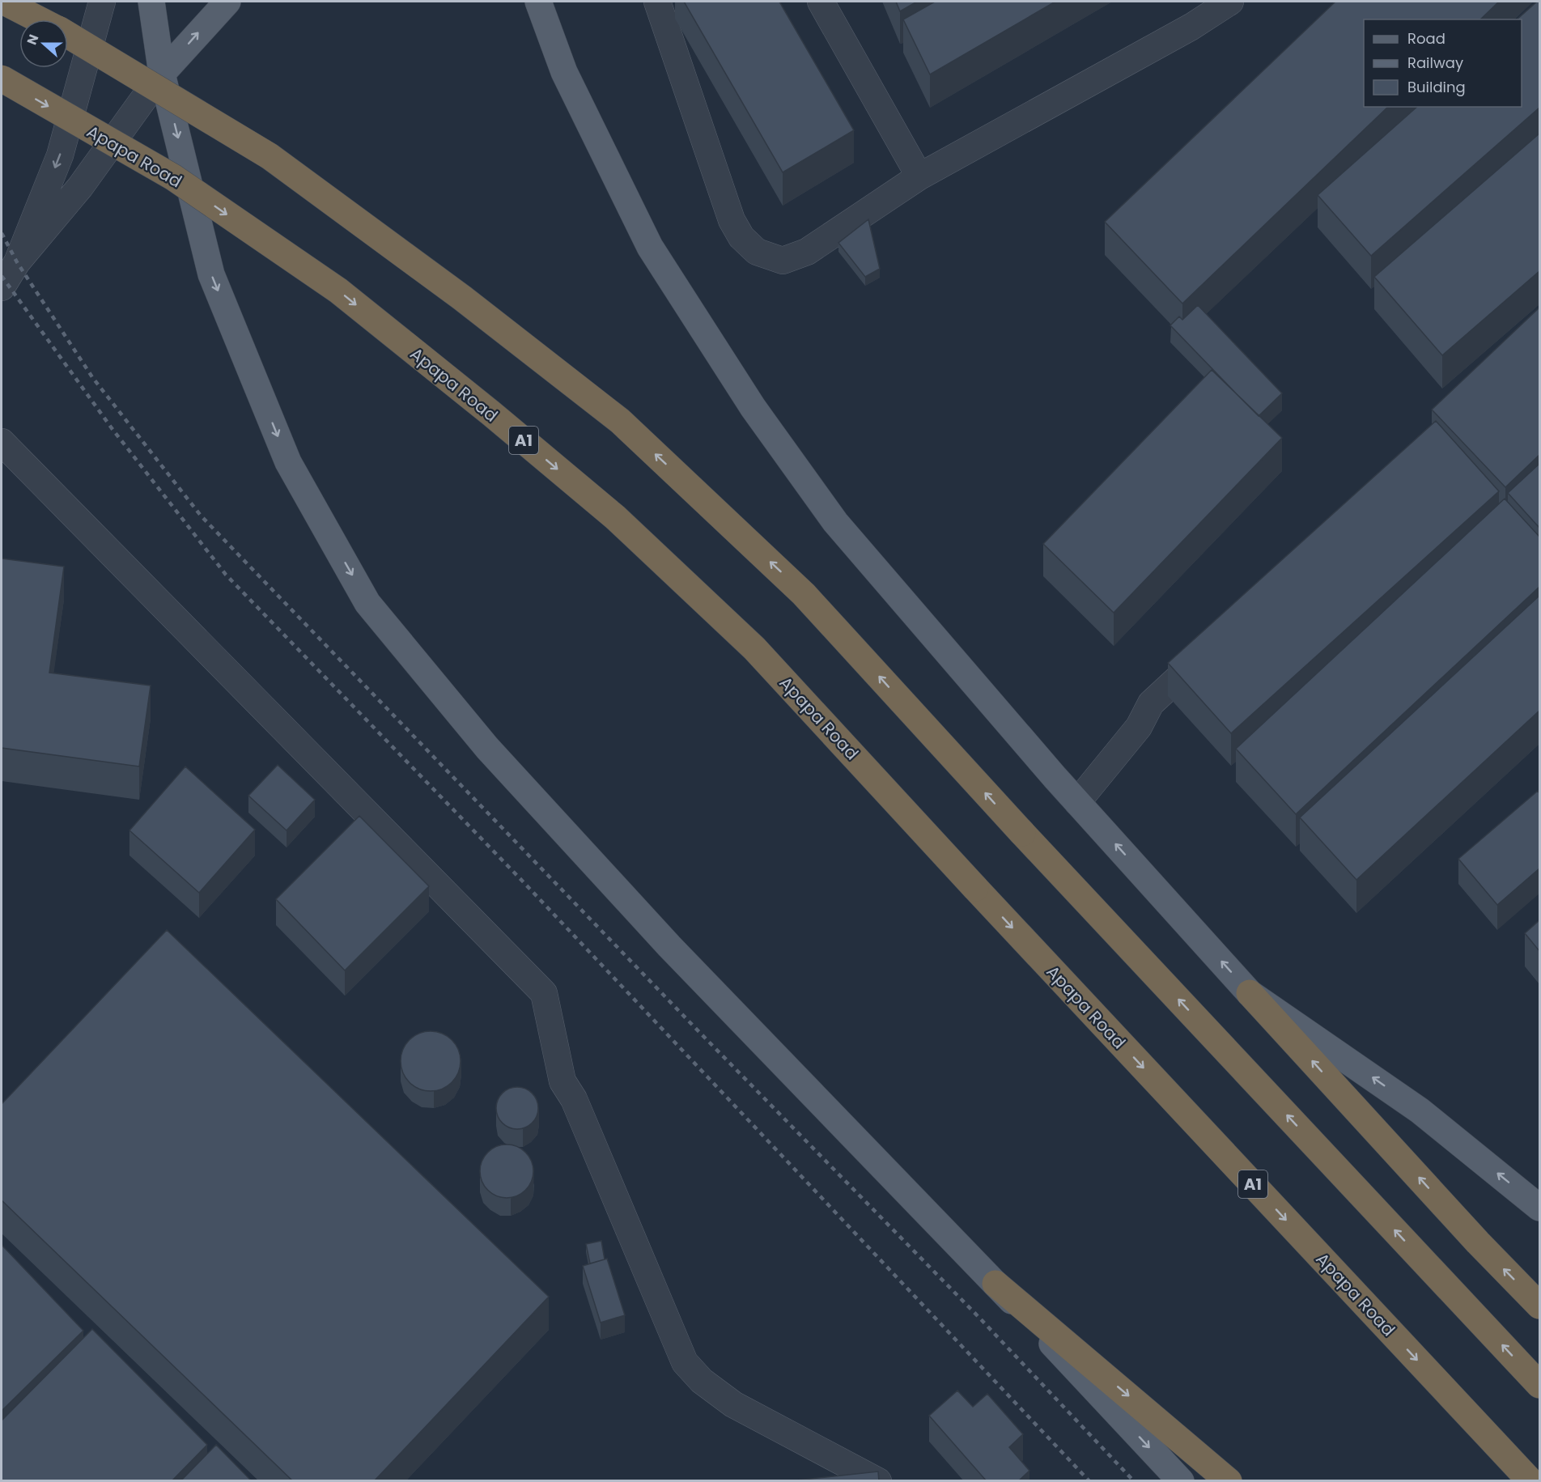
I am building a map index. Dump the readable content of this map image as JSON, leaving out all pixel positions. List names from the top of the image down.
{
  "streets": {
    "highway": ["Apapa Road", "A1"]
  },
  "legend": ["Road", "Railway", "Building"],
  "north": "left"
}
